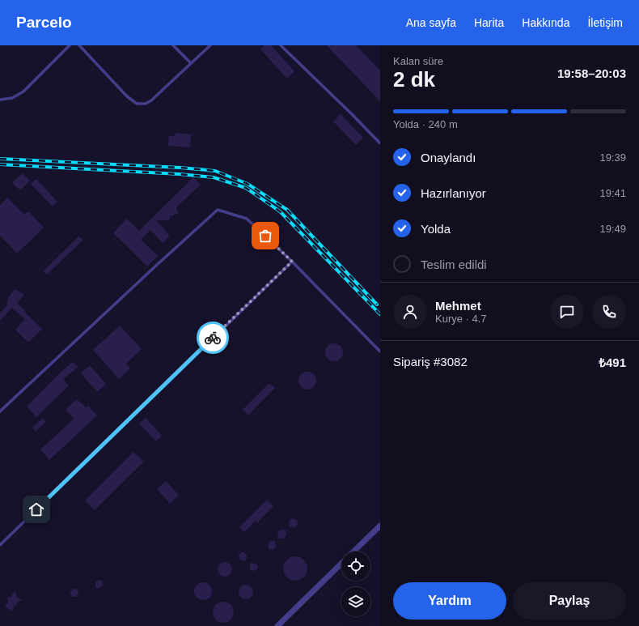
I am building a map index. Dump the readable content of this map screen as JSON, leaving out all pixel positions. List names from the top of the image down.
{
  "page": {
    "header": "Parcelo",
    "nav": [
      "Ana sayfa",
      "Harita",
      "Hakkında",
      "İletişim"
    ],
    "heading": ["2 dk", "Kalan süre", "19:58–20:03"],
    "panel": [
      "Mehmet",
      "Kurye · 4.7",
      "Sipariş #3082",
      "₺491"
    ],
    "bar": "Yolda · 240 m",
    "list": [
      ["Onaylandı", "19:39"],
      ["Hazırlanıyor", "19:41"],
      ["Yolda", "19:49"],
      "Teslim edildi"
    ],
    "buttons": ["Yardım", "Paylaş"]
  }
}
